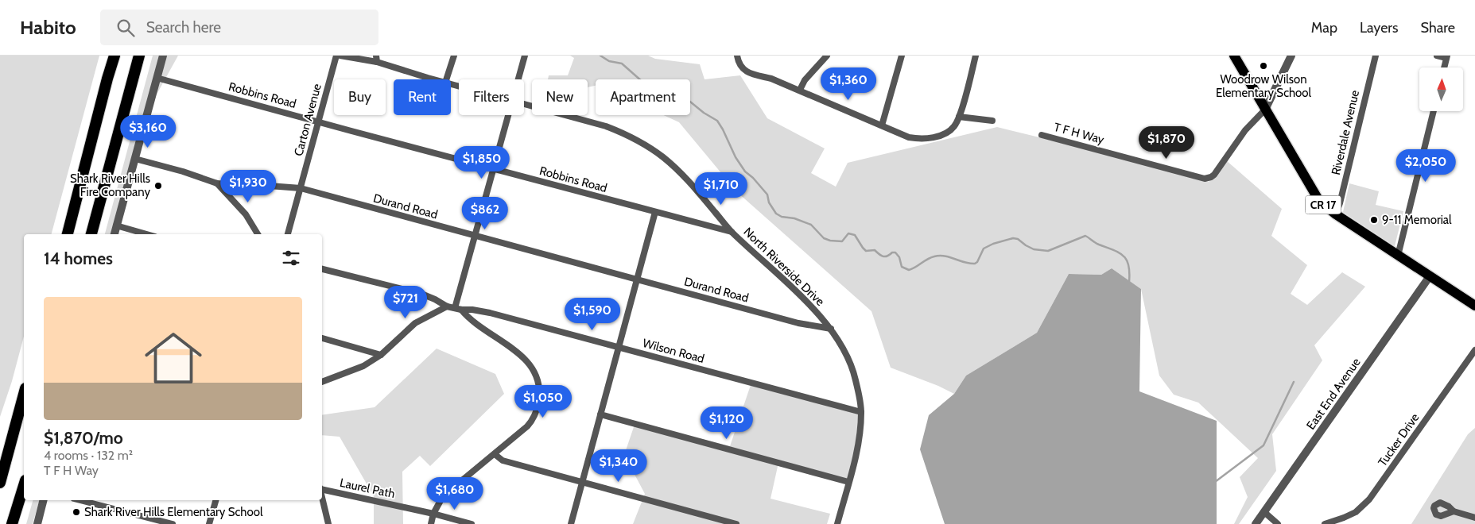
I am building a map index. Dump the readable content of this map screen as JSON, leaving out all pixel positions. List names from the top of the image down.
{
  "streets": {
    "main road": ["CR 17"],
    "street": [
      "Robbins Road",
      "Carton Avenue",
      "Riverdale Avenue",
      "T F H Way",
      "Durand Road",
      "North Riverside Drive",
      "Wilson Road",
      "East End Avenue",
      "Tucker Drive",
      "Laurel Path"
    ]
  },
  "crossings": [
    ["Robbins Road", "Carton Avenue"],
    ["Robbins Road", "North Riverside Drive"],
    ["Carton Avenue", "Durand Road"],
    ["Riverdale Avenue", "CR 17"],
    ["T F H Way", "CR 17"],
    ["CR 17", "East End Avenue"],
    ["Durand Road", "North Riverside Drive"],
    ["North Riverside Drive", "Wilson Road"]
  ],
  "places": [
    "Woodrow Wilson Elementary School",
    "Shark River Hills Fire Company",
    "9-11 Memorial",
    "Shark River Hills Elementary School"
  ],
  "north": "top",
  "page": {
    "header": "Habito",
    "search": "Search here",
    "nav": ["Map", "Layers", "Share"],
    "price": [
      "$1,360",
      "$3,160",
      "$1,870",
      "$1,850",
      "$2,050",
      "$1,930",
      "$1,710",
      "$862",
      "$721",
      "$1,590",
      "$1,050",
      "$1,120",
      "$1,340",
      "$1,680"
    ],
    "chip": [
      "Buy",
      "Rent",
      "Filters",
      "New",
      "Apartment"
    ],
    "heading": "14 homes",
    "list": [
      {
        "name": "$1,870/mo",
        "note": "4 rooms · 132 m² · T F H Way"
      }
    ]
  }
}
